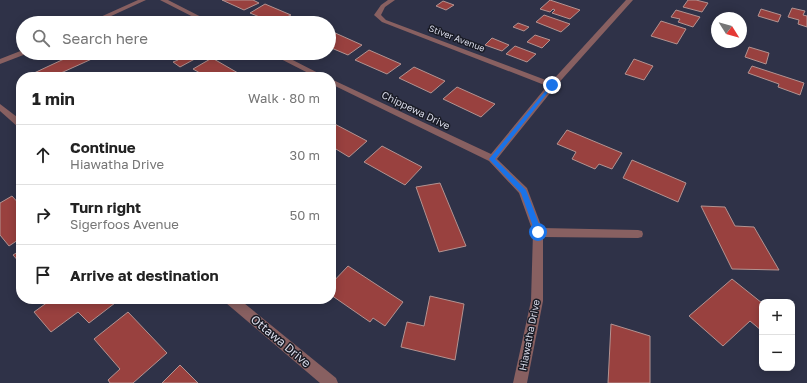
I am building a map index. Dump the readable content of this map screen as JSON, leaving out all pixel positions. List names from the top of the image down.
{
  "streets": {
    "street": [
      "Stiver Avenue",
      "Chippewa Drive",
      "Hiawatha Drive",
      "Ottawa Drive"
    ]
  },
  "crossings": [
    ["Chippewa Drive", "Hiawatha Drive"]
  ],
  "north": "bottom right",
  "page": {
    "search": "Search here",
    "heading": ["1 min", "Walk · 80 m"],
    "list": [
      ["Continue", "Hiawatha Drive", "30 m"],
      ["Turn right", "Sigerfoos Avenue", "50 m"],
      "Arrive at destination"
    ],
    "map_buttons": ["+", "−"]
  }
}
